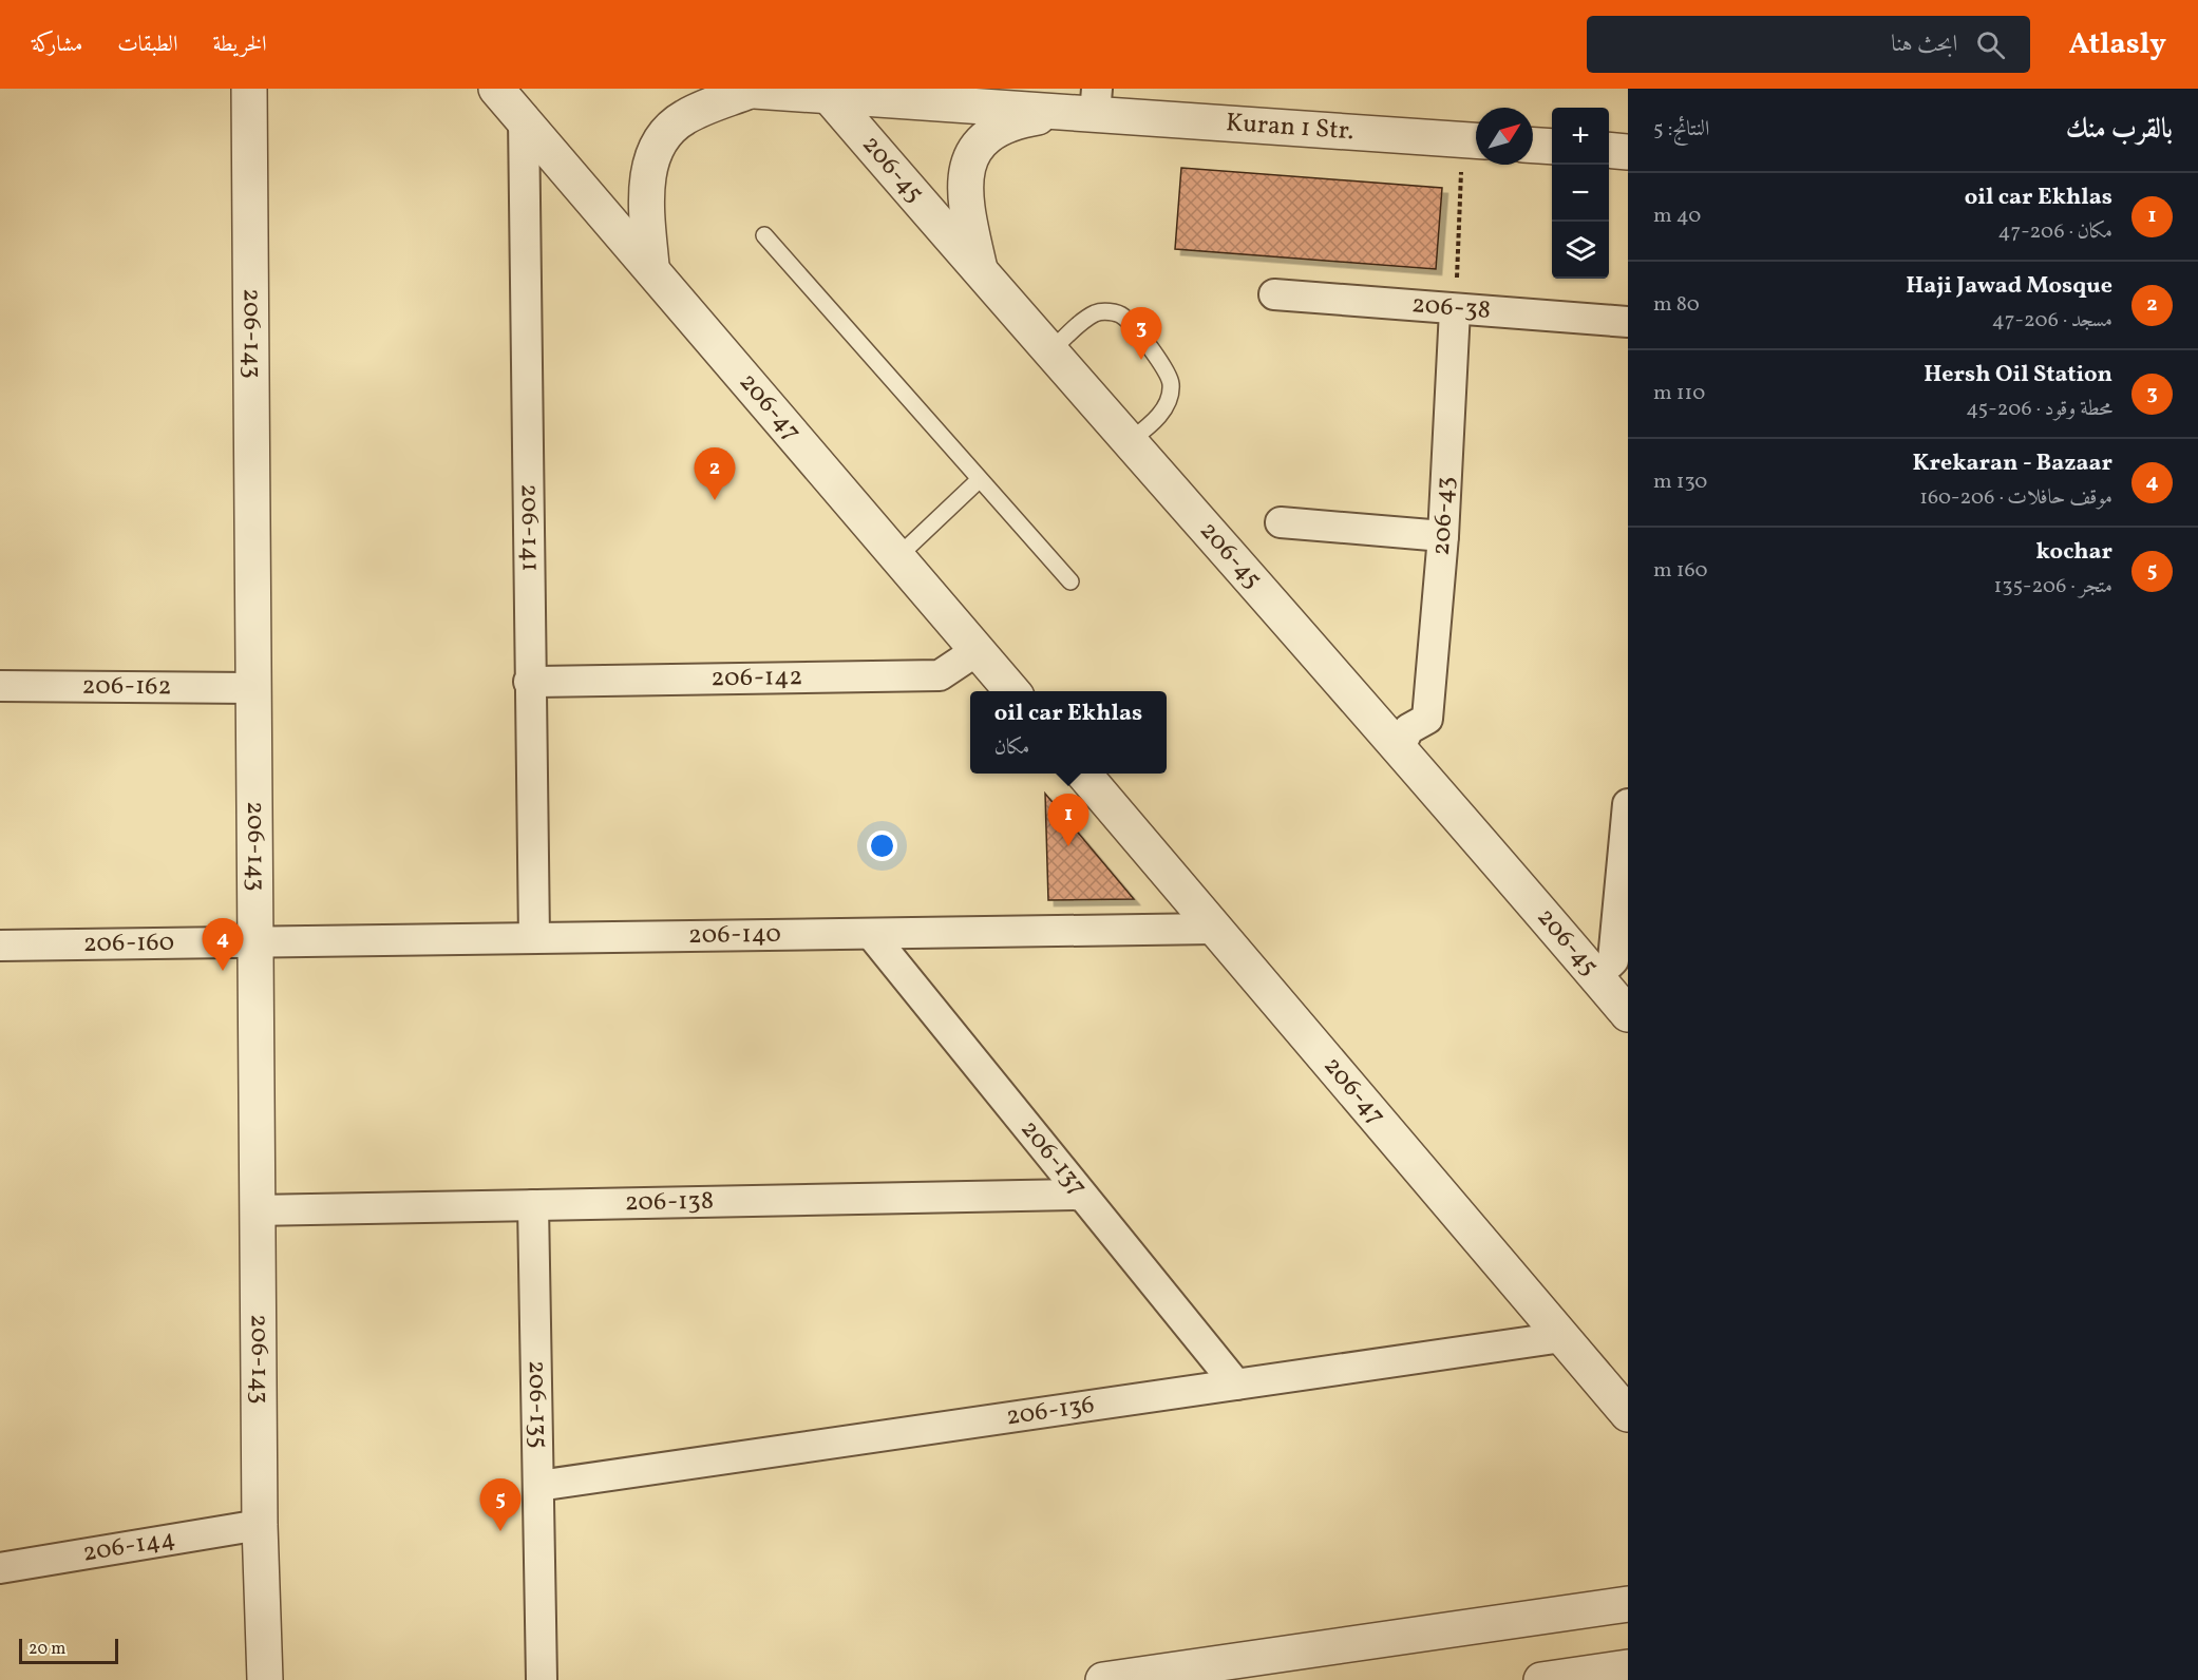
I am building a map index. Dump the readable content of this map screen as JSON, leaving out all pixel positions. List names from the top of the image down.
{
  "streets": {
    "street": [
      "Kuran 1 Str.",
      "206-45",
      "206-38",
      "206-143",
      "206-47",
      "206-43",
      "206-141",
      "206-142",
      "206-162",
      "206-140",
      "206-160",
      "206-137",
      "206-138",
      "206-135",
      "206-136",
      "206-144"
    ]
  },
  "crossings": [
    ["206-45", "206-43"],
    ["206-38", "206-43"],
    ["206-143", "206-162"],
    ["206-143", "206-140"],
    ["206-143", "206-160"],
    ["206-143", "206-138"],
    ["206-143", "206-144"],
    ["206-47", "206-141"],
    ["206-47", "206-142"],
    ["206-47", "206-140"],
    ["206-47", "206-136"],
    ["206-141", "206-142"],
    ["206-141", "206-140"],
    ["206-140", "206-160"],
    ["206-140", "206-137"],
    ["206-137", "206-138"],
    ["206-137", "206-136"],
    ["206-138", "206-135"],
    ["206-135", "206-136"]
  ],
  "scale_bar": "20 m",
  "north": "top right",
  "page": {
    "header": "Atlasly",
    "search": "ابحث هنا",
    "nav": ["الخريطة", "الطبقات", "مشاركة"],
    "heading": ["بالقرب منك", "النتائج: 5"],
    "map_buttons": ["+", "−"],
    "list": [
      {
        "mark": "1",
        "name": "oil car Ekhlas",
        "note": "مكان · 206-47",
        "value": "40 m"
      },
      {
        "mark": "2",
        "name": "Haji Jawad Mosque",
        "note": "مسجد · 206-47",
        "value": "80 m"
      },
      {
        "mark": "3",
        "name": "Hersh Oil Station",
        "note": "محطة وقود · 206-45",
        "value": "110 m"
      },
      {
        "mark": "4",
        "name": "Krekaran - Bazaar",
        "note": "موقف حافلات · 206-160",
        "value": "130 m"
      },
      {
        "mark": "5",
        "name": "kochar",
        "note": "متجر · 206-135",
        "value": "160 m"
      }
    ],
    "pins": [
      "3",
      "2",
      "1",
      "4",
      "5"
    ],
    "popup": ["oil car Ekhlas", "مكان"],
    "scale": "20 m"
  }
}
